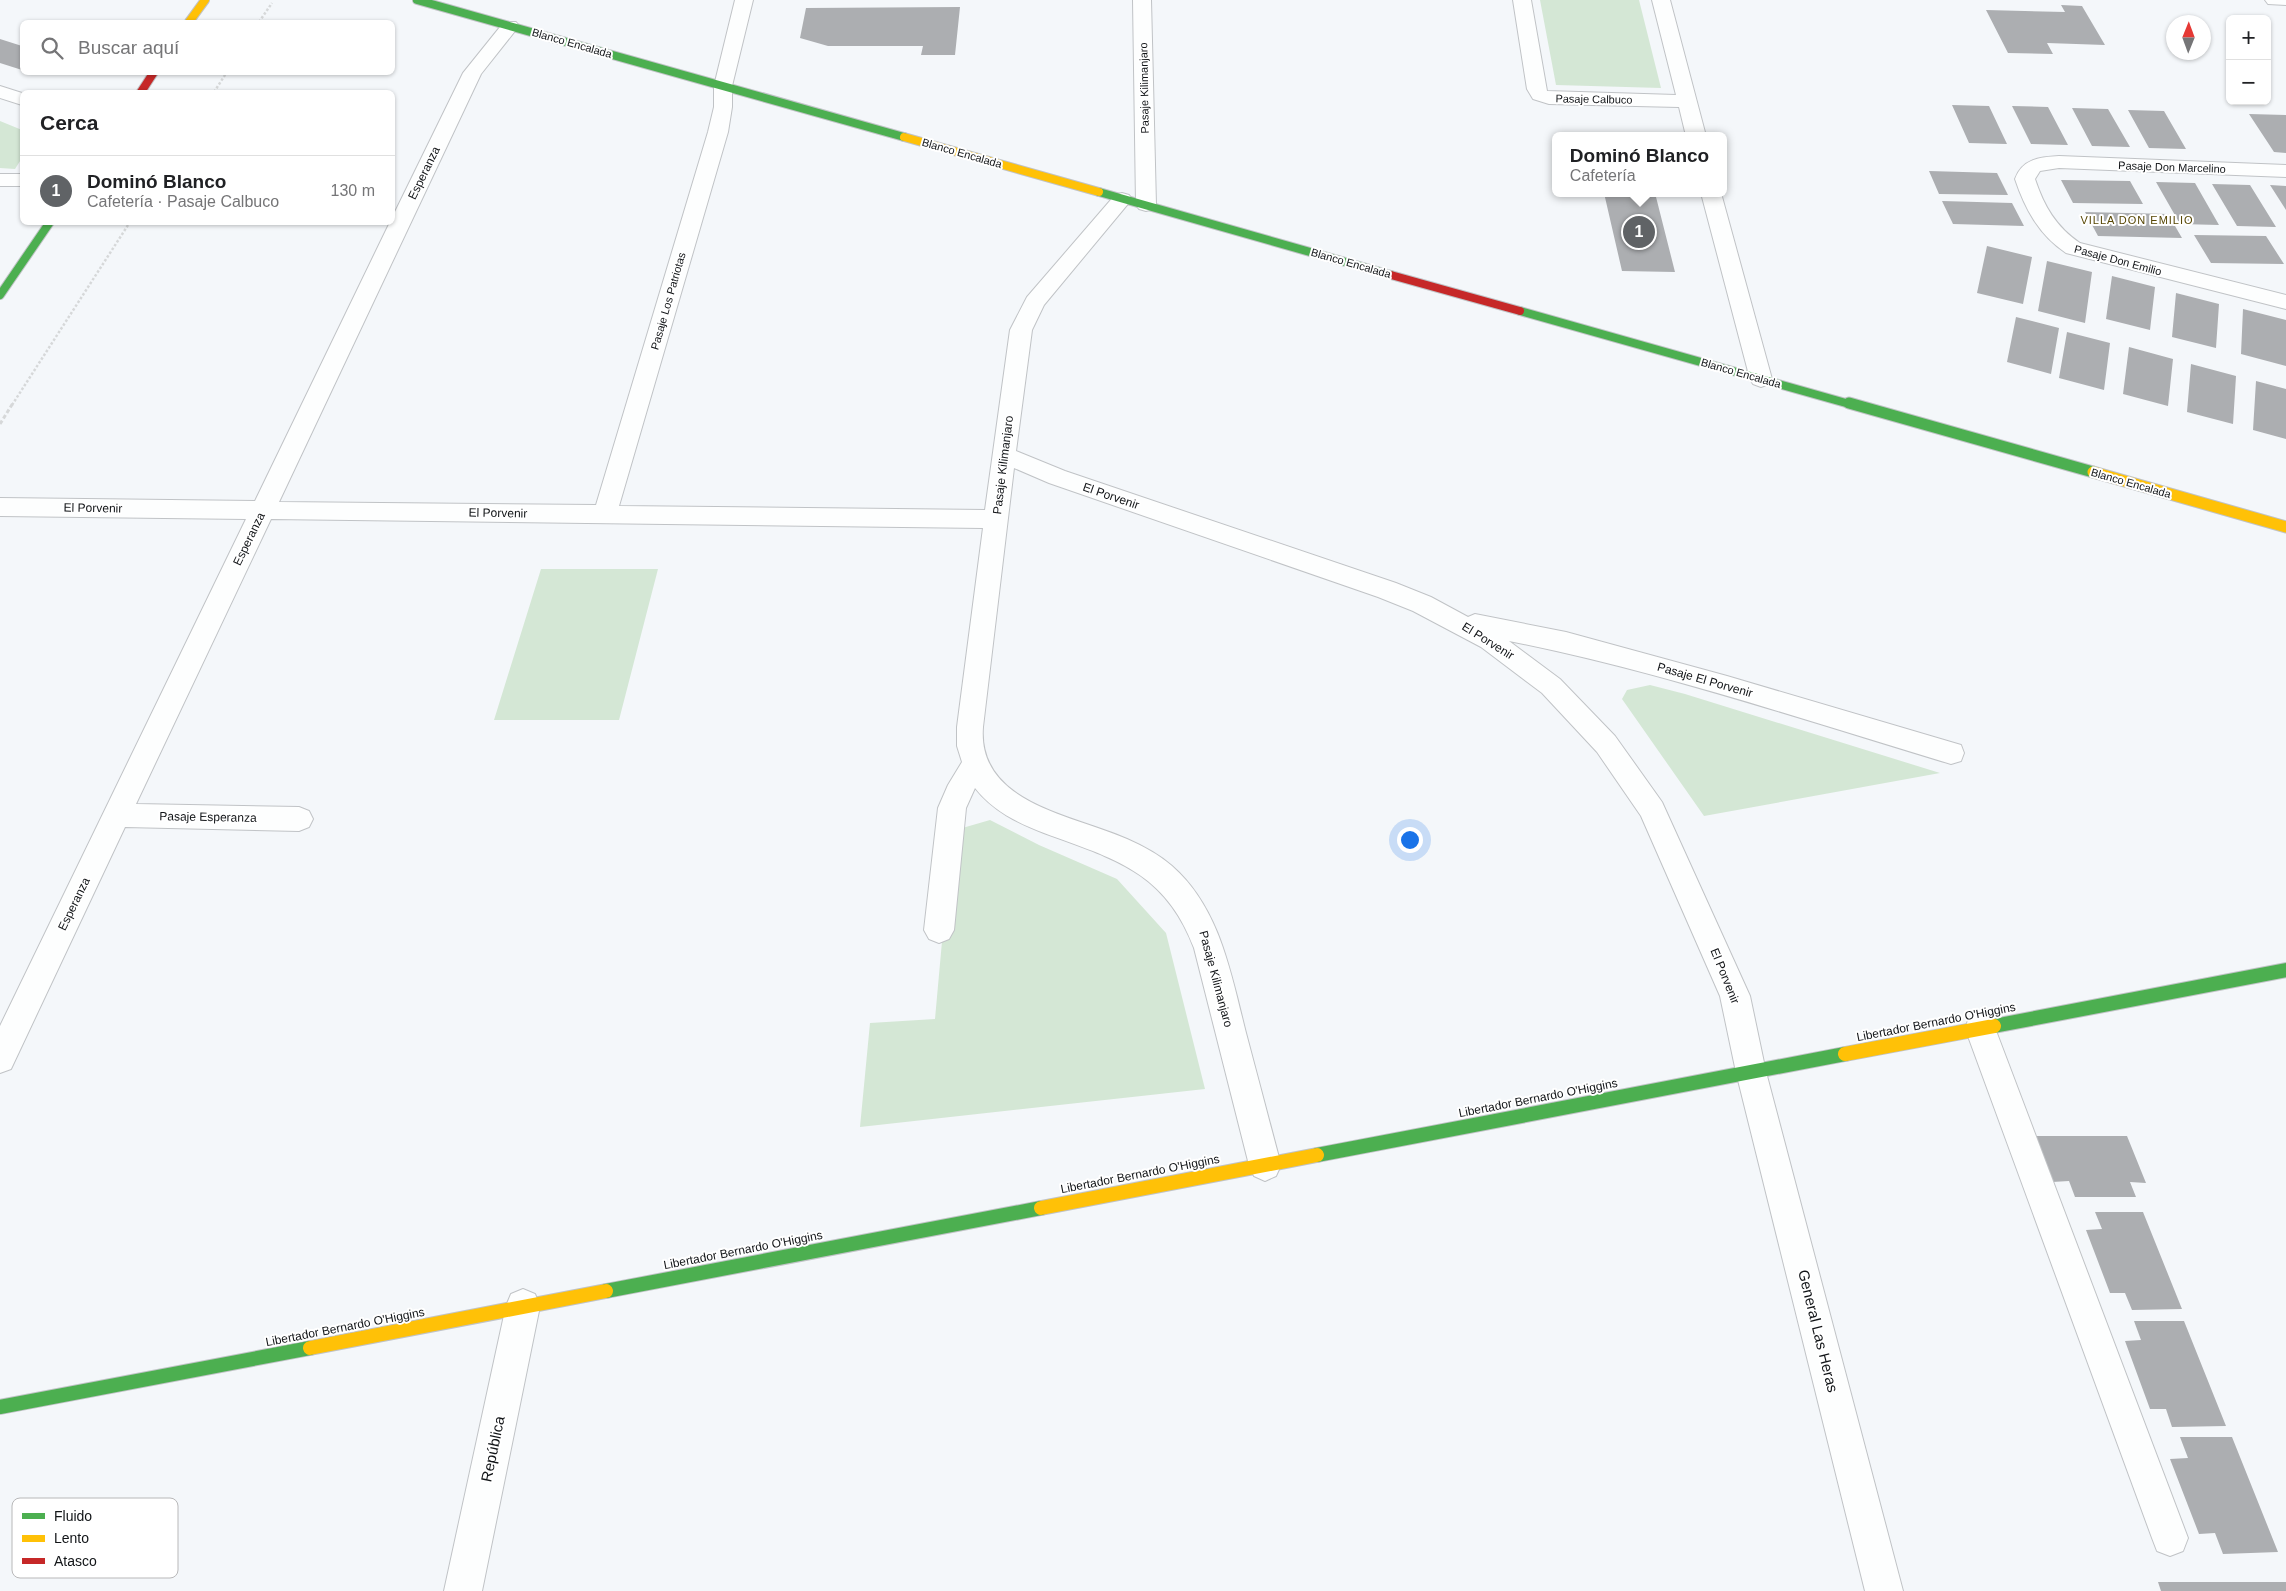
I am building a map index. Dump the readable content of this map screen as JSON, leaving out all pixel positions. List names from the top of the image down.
{
  "streets": {
    "street": [
      "Blanco Encalada",
      "Pasaje Kilimanjaro",
      "Pasaje Calbuco",
      "Pasaje Don Marcelino",
      "Esperanza",
      "Pasaje Don Emilio",
      "Pasaje Los Patriotas",
      "El Porvenir",
      "Pasaje El Porvenir",
      "Pasaje Esperanza",
      "Libertador Bernardo O'Higgins",
      "General Las Heras",
      "República"
    ]
  },
  "crossings": [
    ["Blanco Encalada", "Pasaje Kilimanjaro"],
    ["Blanco Encalada", "Esperanza"],
    ["Blanco Encalada", "Pasaje Los Patriotas"],
    ["Pasaje Kilimanjaro", "El Porvenir"],
    ["Pasaje Kilimanjaro", "Libertador Bernardo O'Higgins"],
    ["Pasaje Don Marcelino", "Pasaje Don Emilio"],
    ["Esperanza", "El Porvenir"],
    ["Esperanza", "Pasaje Esperanza"],
    ["Pasaje Los Patriotas", "El Porvenir"],
    ["El Porvenir", "Pasaje El Porvenir"],
    ["El Porvenir", "Libertador Bernardo O'Higgins"],
    ["El Porvenir", "General Las Heras"],
    ["Libertador Bernardo O'Higgins", "General Las Heras"],
    ["Libertador Bernardo O'Higgins", "República"]
  ],
  "districts": ["VILLA DON EMILIO"],
  "legend": ["Fluido", "Lento", "Atasco"],
  "north": "top",
  "page": {
    "map_buttons": ["+", "−"],
    "search": "Buscar aquí",
    "heading": "Cerca",
    "popup": ["Dominó Blanco", "Cafetería"],
    "list": [
      {
        "mark": "1",
        "name": "Dominó Blanco",
        "note": "Cafetería · Pasaje Calbuco",
        "value": "130 m"
      }
    ],
    "pins": "1"
  }
}
